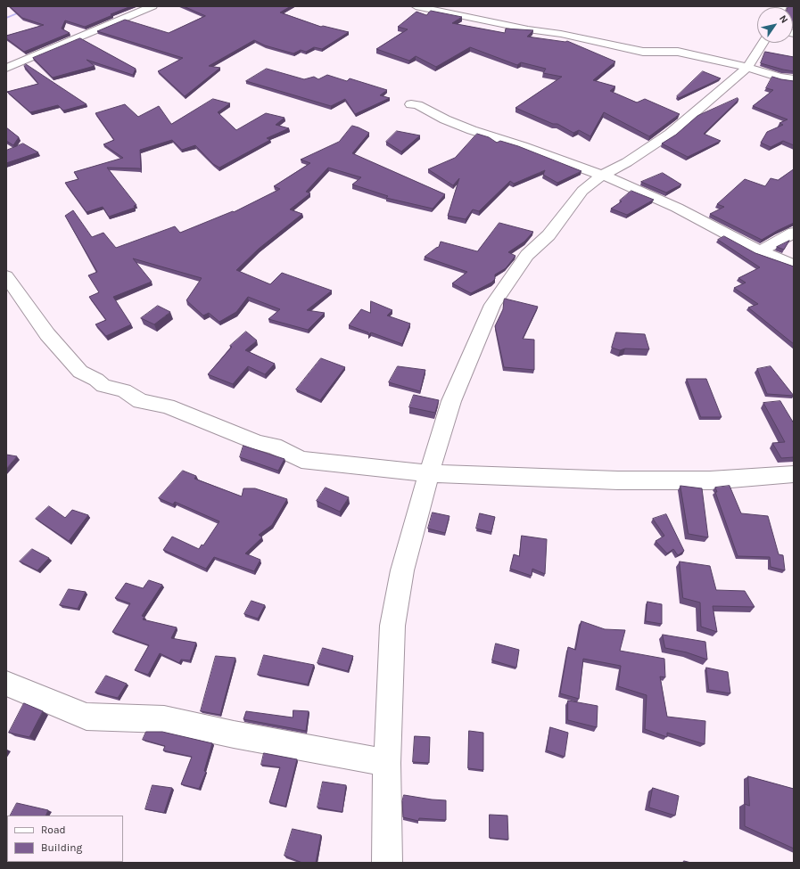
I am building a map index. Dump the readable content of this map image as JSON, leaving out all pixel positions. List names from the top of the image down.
{
  "legend": ["Road", "Building"],
  "north": "top right"
}
